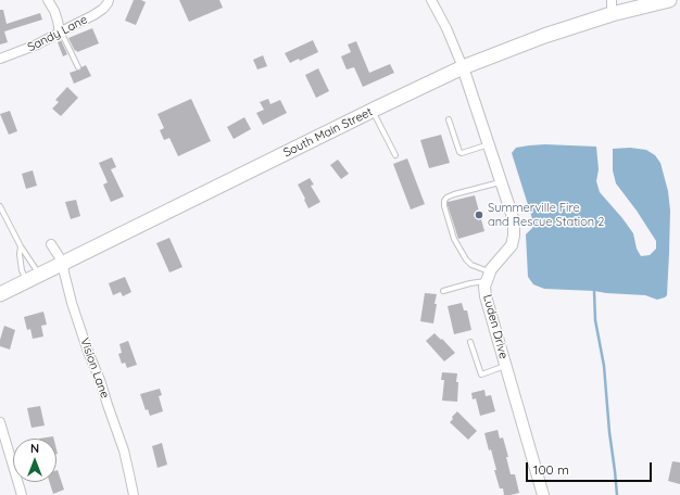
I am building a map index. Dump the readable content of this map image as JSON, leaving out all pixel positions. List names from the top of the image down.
{
  "streets": {
    "main road": ["South Main Street"],
    "street": ["Sandy Lane", "Luden Drive", "Vision Lane"]
  },
  "crossings": [
    ["South Main Street", "Vision Lane"]
  ],
  "places": ["Summerville Fire and Rescue Station 2"],
  "scale_bar": "100 m",
  "north": "top"
}
